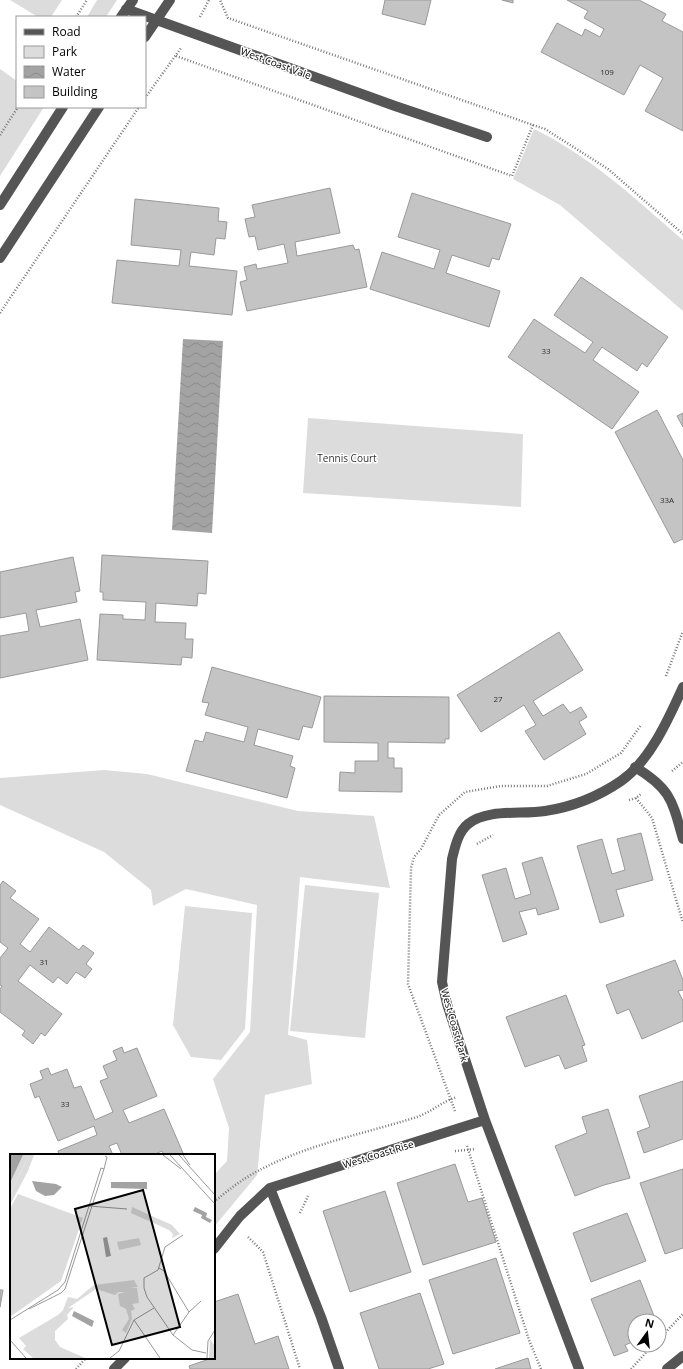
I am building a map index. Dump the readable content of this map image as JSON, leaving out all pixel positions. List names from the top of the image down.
{
  "streets": {
    "street": ["West Coast Vale", "West Coast Park", "West Coast Rise"]
  },
  "crossings": [
    ["West Coast Park", "West Coast Rise"]
  ],
  "parks": ["Tennis Court"],
  "house_numbers": [
    "109",
    "33",
    "33A",
    "27",
    "31",
    "33"
  ],
  "legend": [
    "Road",
    "Park",
    "Water",
    "Building"
  ],
  "north": "top"
}
